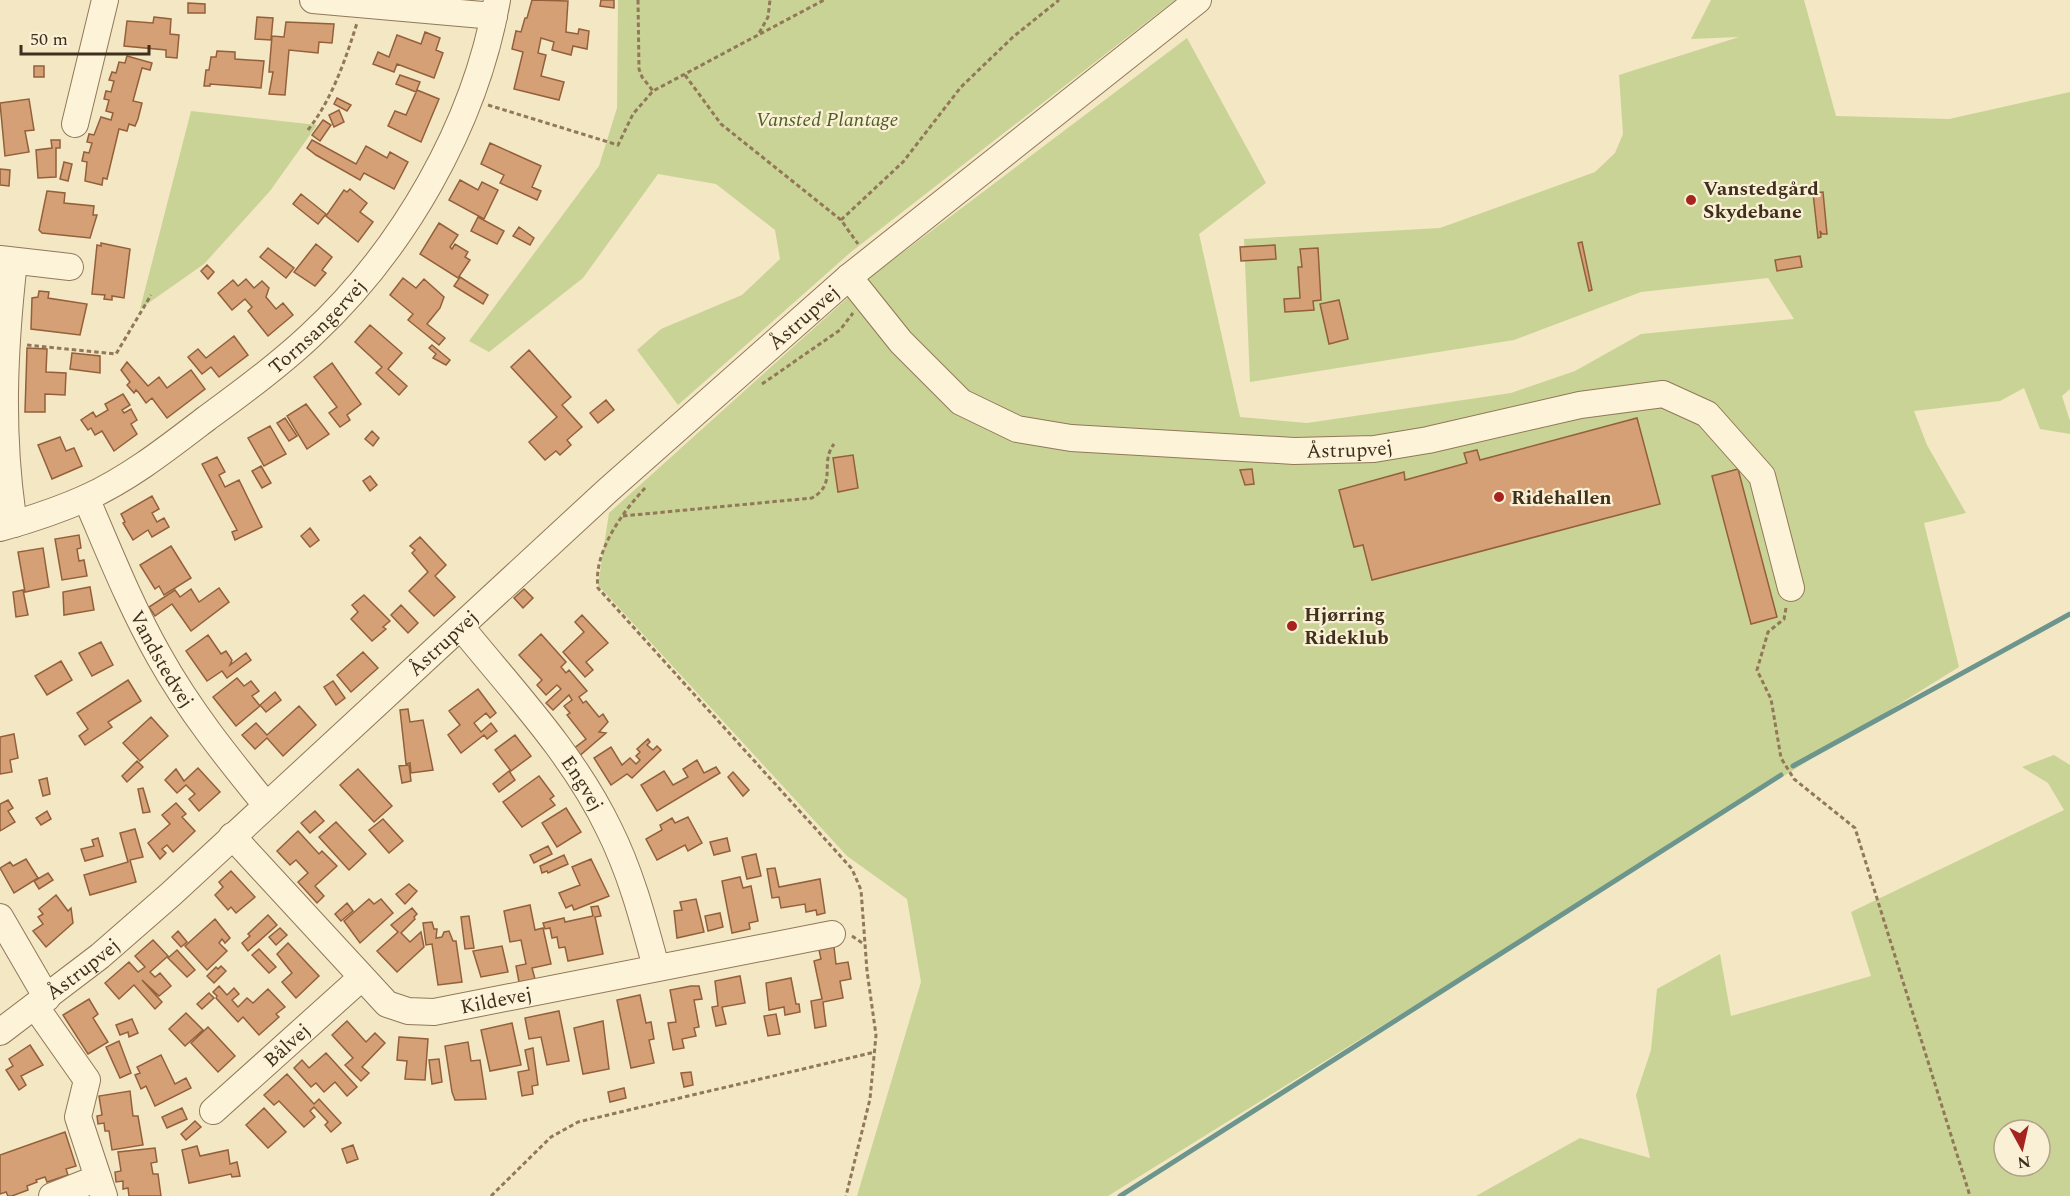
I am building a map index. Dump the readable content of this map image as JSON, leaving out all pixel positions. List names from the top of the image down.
{
  "streets": {
    "street": [
      "Åstrupvej",
      "Tornsangervej",
      "Vandstedvej",
      "Engvej",
      "Kildevej",
      "Bålvej"
    ]
  },
  "crossings": [
    ["Åstrupvej", "Vandstedvej"],
    ["Åstrupvej", "Engvej"],
    ["Åstrupvej", "Kildevej"],
    ["Tornsangervej", "Vandstedvej"],
    ["Engvej", "Kildevej"],
    ["Kildevej", "Bålvej"]
  ],
  "parks": ["Vansted Plantage"],
  "places": ["Vanstedgård Skydebane", "Ridehallen", "Hjørring Rideklub"],
  "scale_bar": "50 m",
  "north": "bottom"
}
